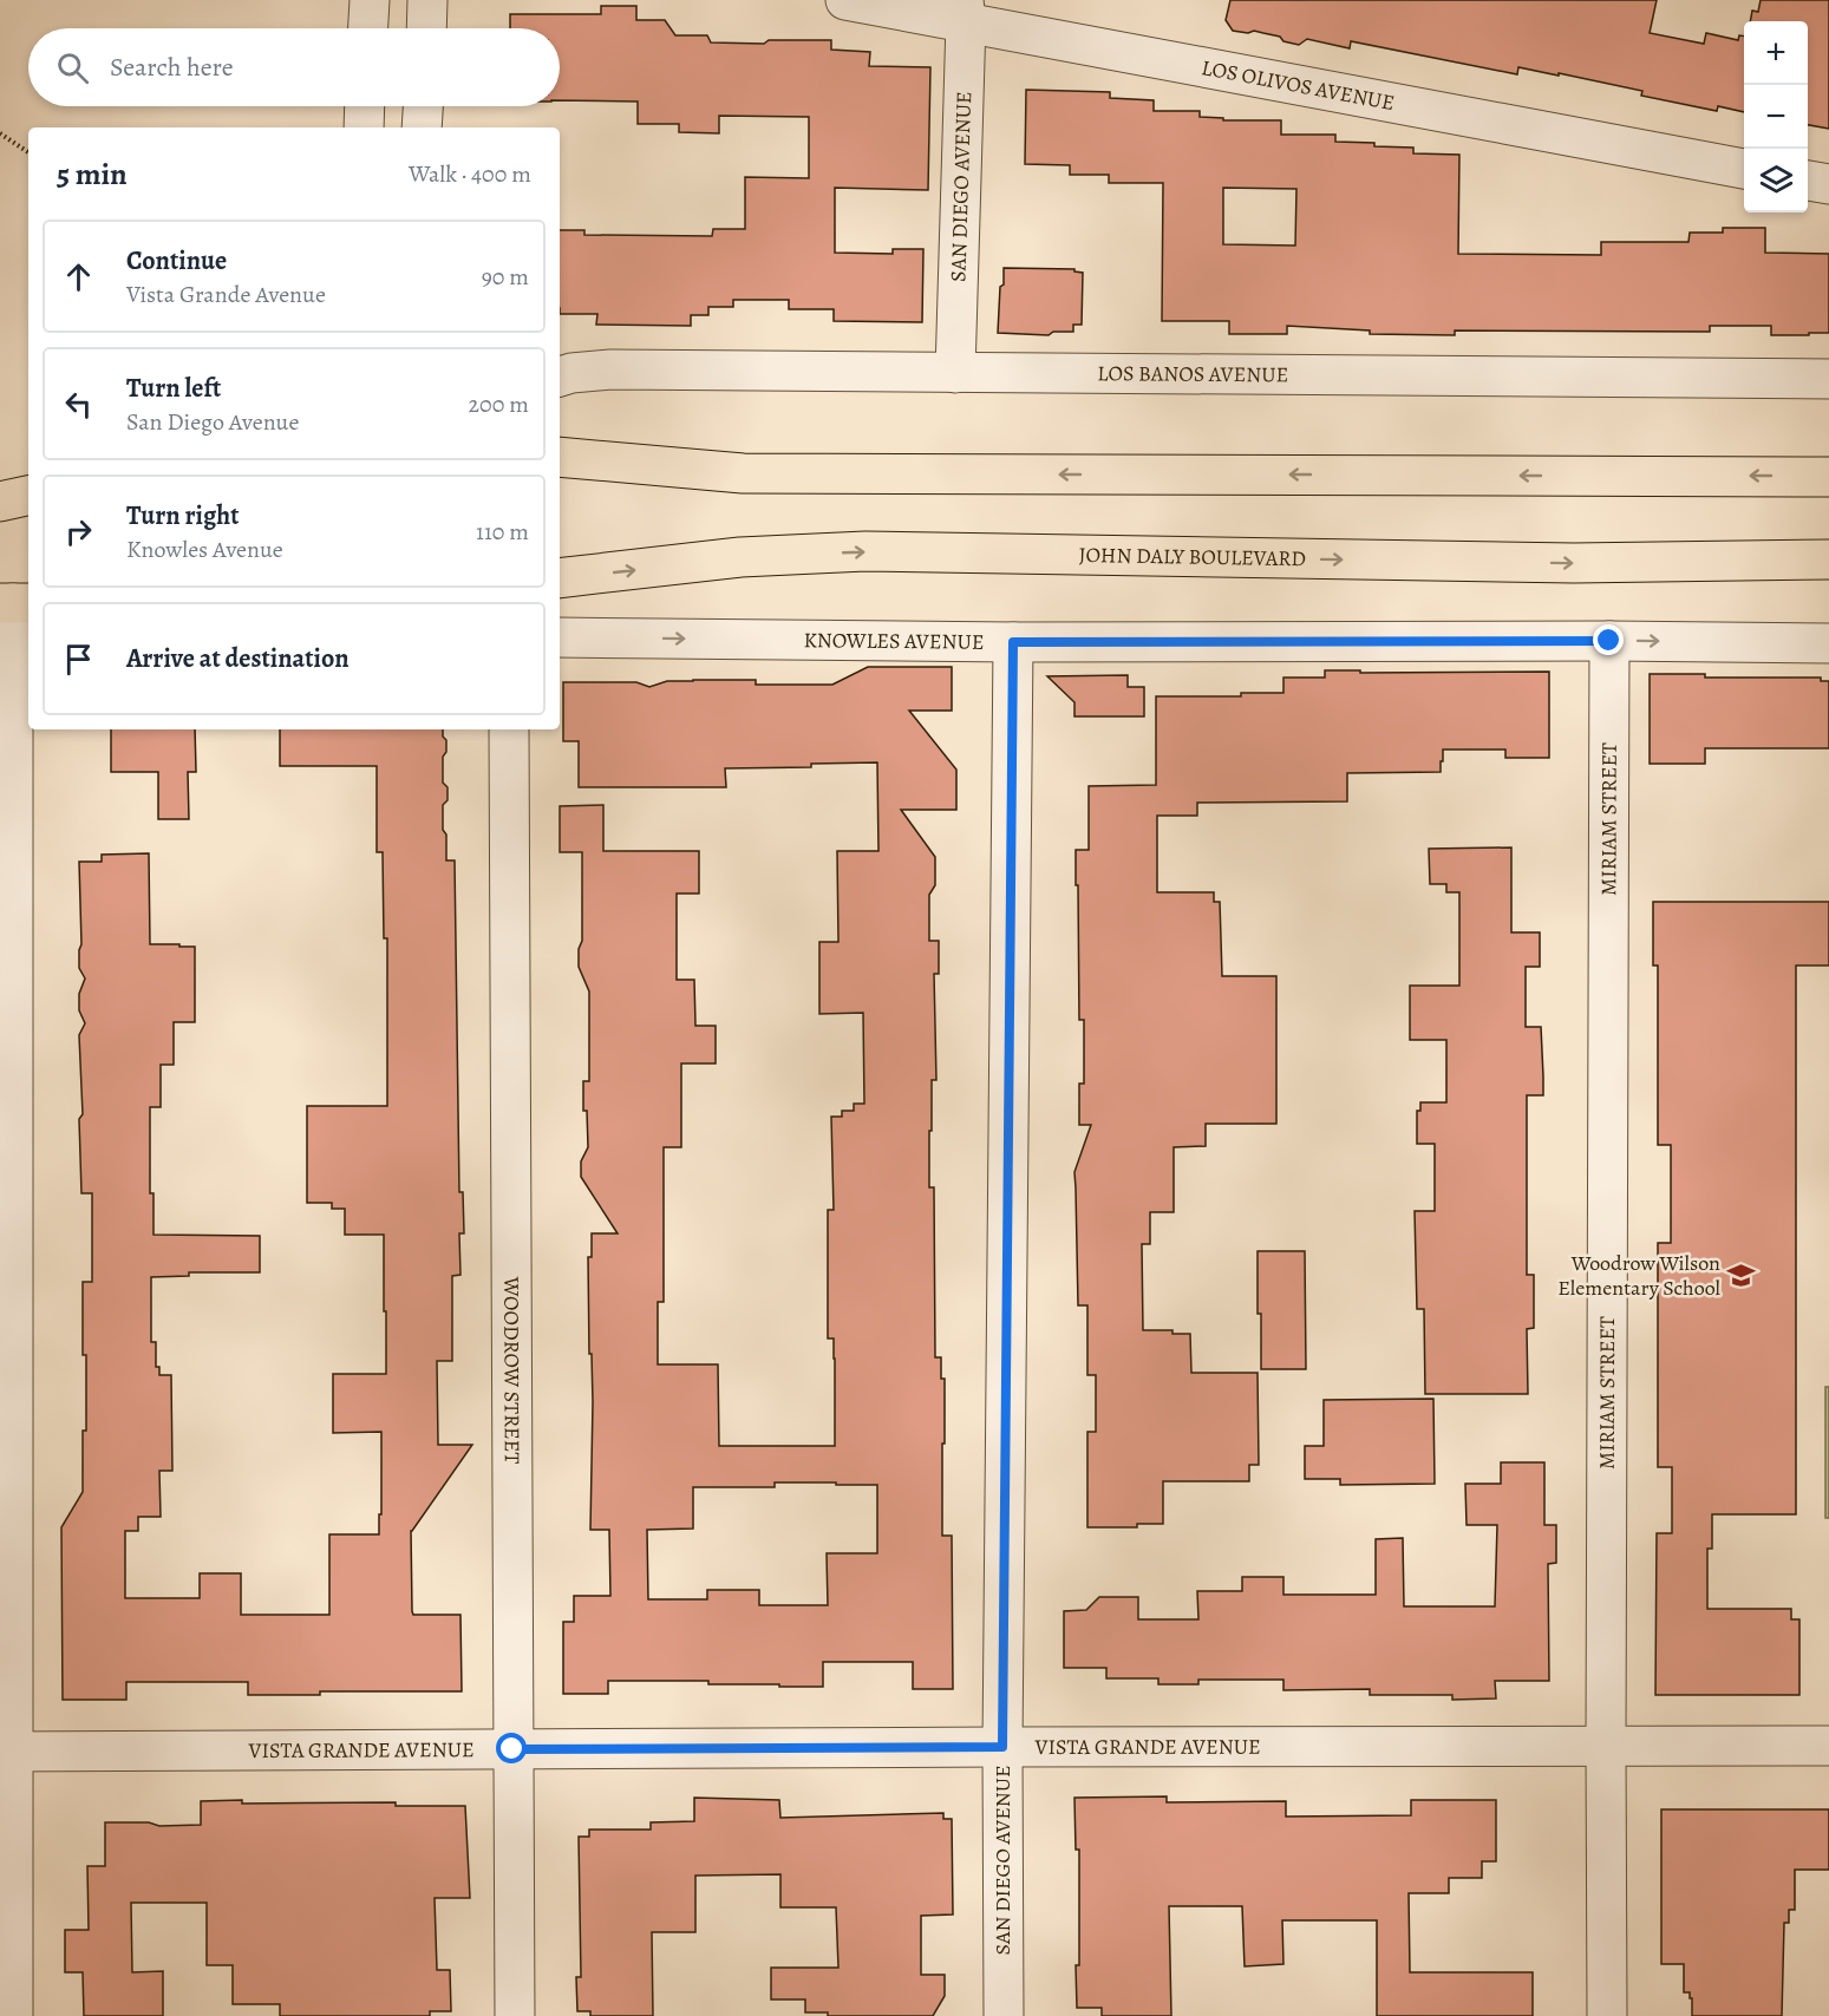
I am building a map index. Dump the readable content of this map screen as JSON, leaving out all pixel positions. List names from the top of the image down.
{
  "streets": {
    "main road": ["JOHN DALY BOULEVARD"],
    "street": [
      "LOS OLIVOS AVENUE",
      "SAN DIEGO AVENUE",
      "LOS BANOS AVENUE",
      "KNOWLES AVENUE",
      "MIRIAM STREET",
      "WOODROW STREET",
      "VISTA GRANDE AVENUE"
    ]
  },
  "crossings": [
    ["LOS OLIVOS AVENUE", "SAN DIEGO AVENUE"],
    ["SAN DIEGO AVENUE", "LOS BANOS AVENUE"],
    ["SAN DIEGO AVENUE", "KNOWLES AVENUE"],
    ["SAN DIEGO AVENUE", "VISTA GRANDE AVENUE"],
    ["KNOWLES AVENUE", "MIRIAM STREET"],
    ["MIRIAM STREET", "VISTA GRANDE AVENUE"],
    ["WOODROW STREET", "VISTA GRANDE AVENUE"]
  ],
  "one_way": ["KNOWLES AVENUE"],
  "places": {
    "school or university": ["Woodrow Wilson Elementary School"]
  },
  "page": {
    "map_buttons": ["+", "−"],
    "search": "Search here",
    "heading": ["5 min", "Walk · 400 m"],
    "list": [
      ["Continue", "Vista Grande Avenue", "90 m"],
      ["Turn left", "San Diego Avenue", "200 m"],
      ["Turn right", "Knowles Avenue", "110 m"],
      "Arrive at destination"
    ]
  }
}
